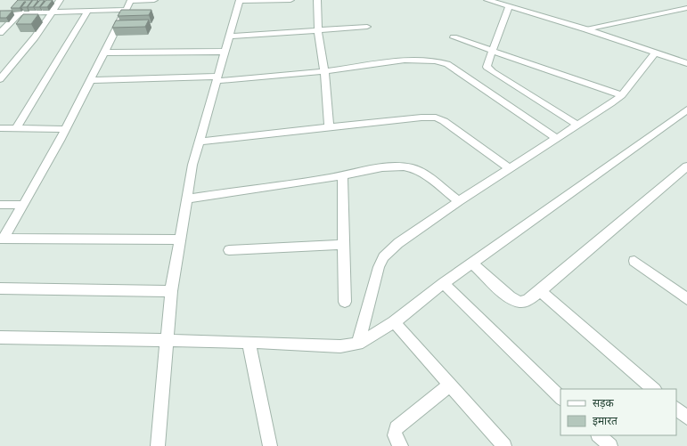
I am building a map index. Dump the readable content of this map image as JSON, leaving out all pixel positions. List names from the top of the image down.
{
  "legend": ["सड़क", "इमारत"]
}
